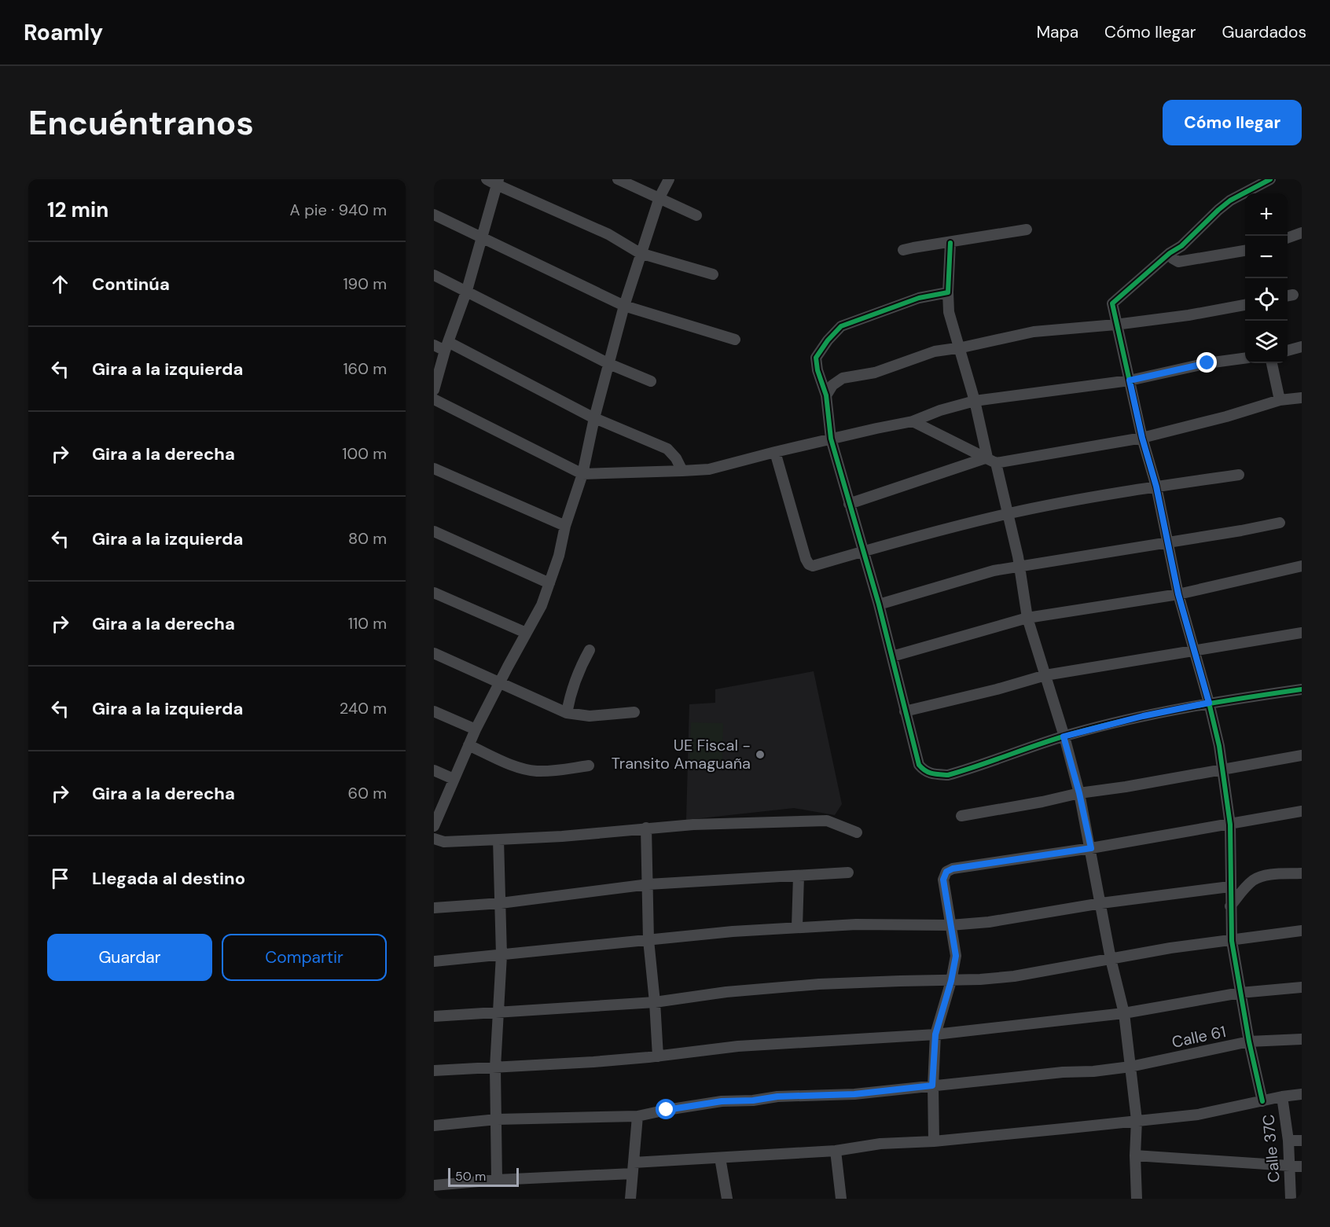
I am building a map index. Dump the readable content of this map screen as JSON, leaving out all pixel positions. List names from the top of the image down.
{
  "streets": {
    "street": ["Calle 61", "Calle 37C"]
  },
  "places": ["UE Fiscal - Transito Amaguaña"],
  "scale_bar": "50 m",
  "page": {
    "header": "Roamly",
    "nav": ["Mapa", "Cómo llegar", "Guardados"],
    "buttons": [
      "Cómo llegar",
      ["Guardar", "Compartir"]
    ],
    "title": "Encuéntranos",
    "heading": ["12 min", "A pie · 940 m"],
    "map_buttons": ["+", "−"],
    "list": [
      ["Continúa", "190 m"],
      ["Gira a la izquierda", "160 m"],
      ["Gira a la derecha", "100 m"],
      ["Gira a la izquierda", "80 m"],
      ["Gira a la derecha", "110 m"],
      ["Gira a la izquierda", "240 m"],
      ["Gira a la derecha", "60 m"],
      "Llegada al destino"
    ],
    "scale": "50 m"
  }
}
